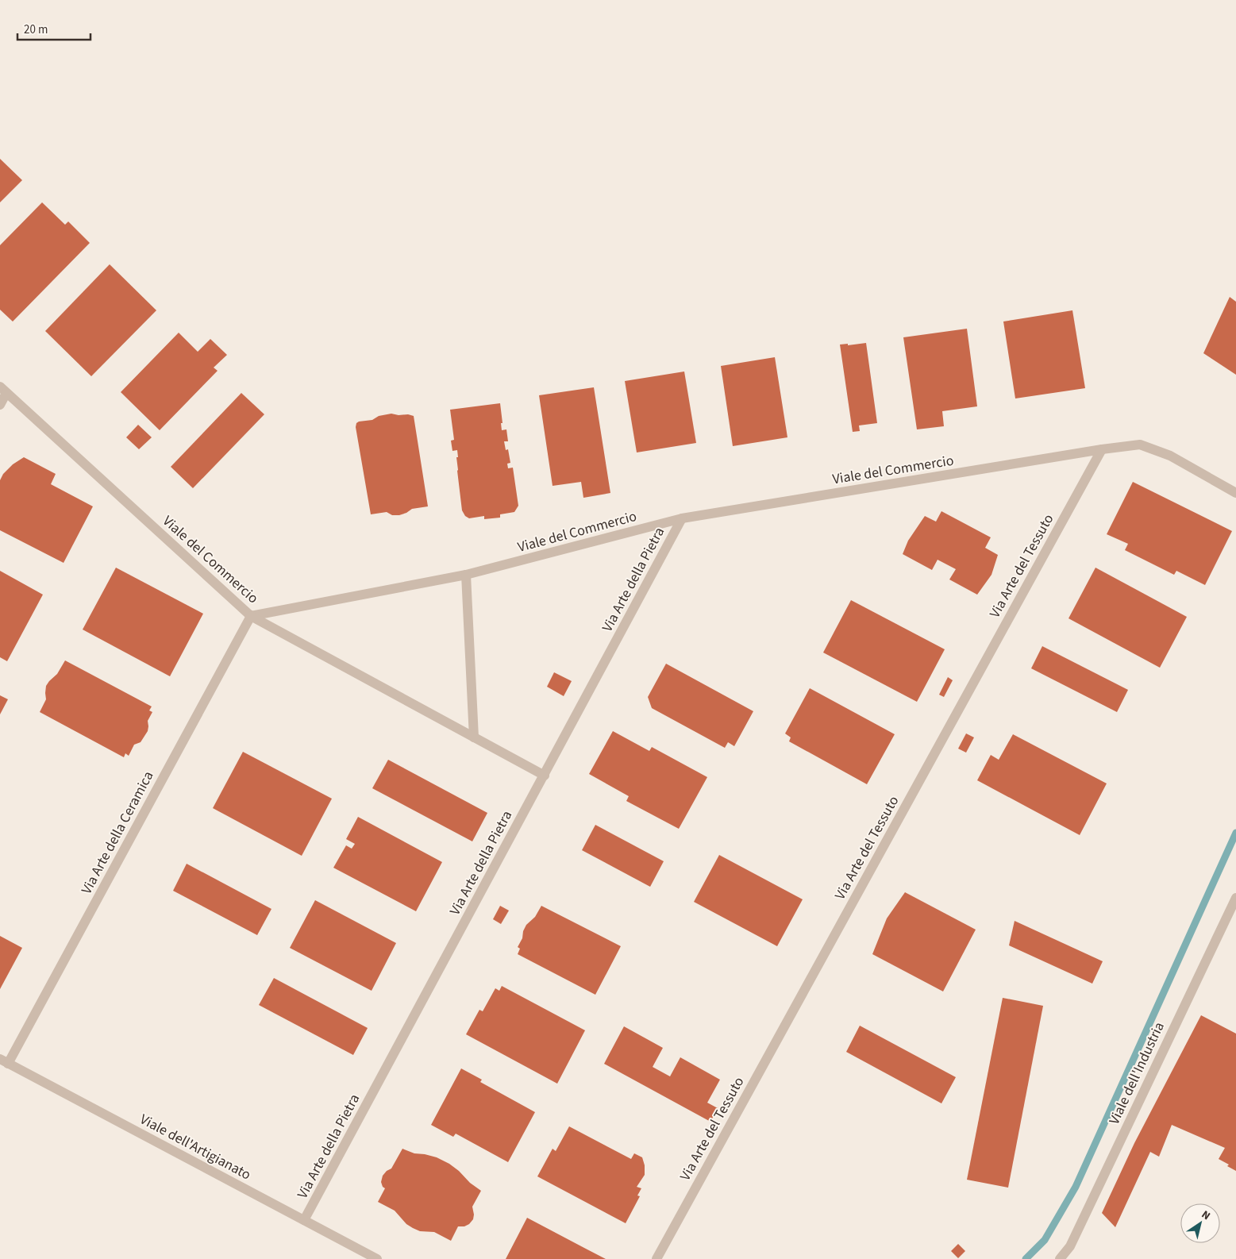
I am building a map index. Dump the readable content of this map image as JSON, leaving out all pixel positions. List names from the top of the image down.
{
  "streets": {
    "street": [
      "Viale del Commercio",
      "Via Arte del Tessuto",
      "Via Arte della Pietra",
      "Via Arte della Ceramica",
      "Viale dell'Industria",
      "Viale dell'Artigianato"
    ]
  },
  "crossings": [
    ["Viale del Commercio", "Via Arte del Tessuto"],
    ["Viale del Commercio", "Via Arte della Pietra"],
    ["Viale del Commercio", "Via Arte della Ceramica"],
    ["Via Arte della Pietra", "Viale dell'Artigianato"],
    ["Via Arte della Ceramica", "Viale dell'Artigianato"]
  ],
  "scale_bar": "20 m",
  "north": "top right"
}
